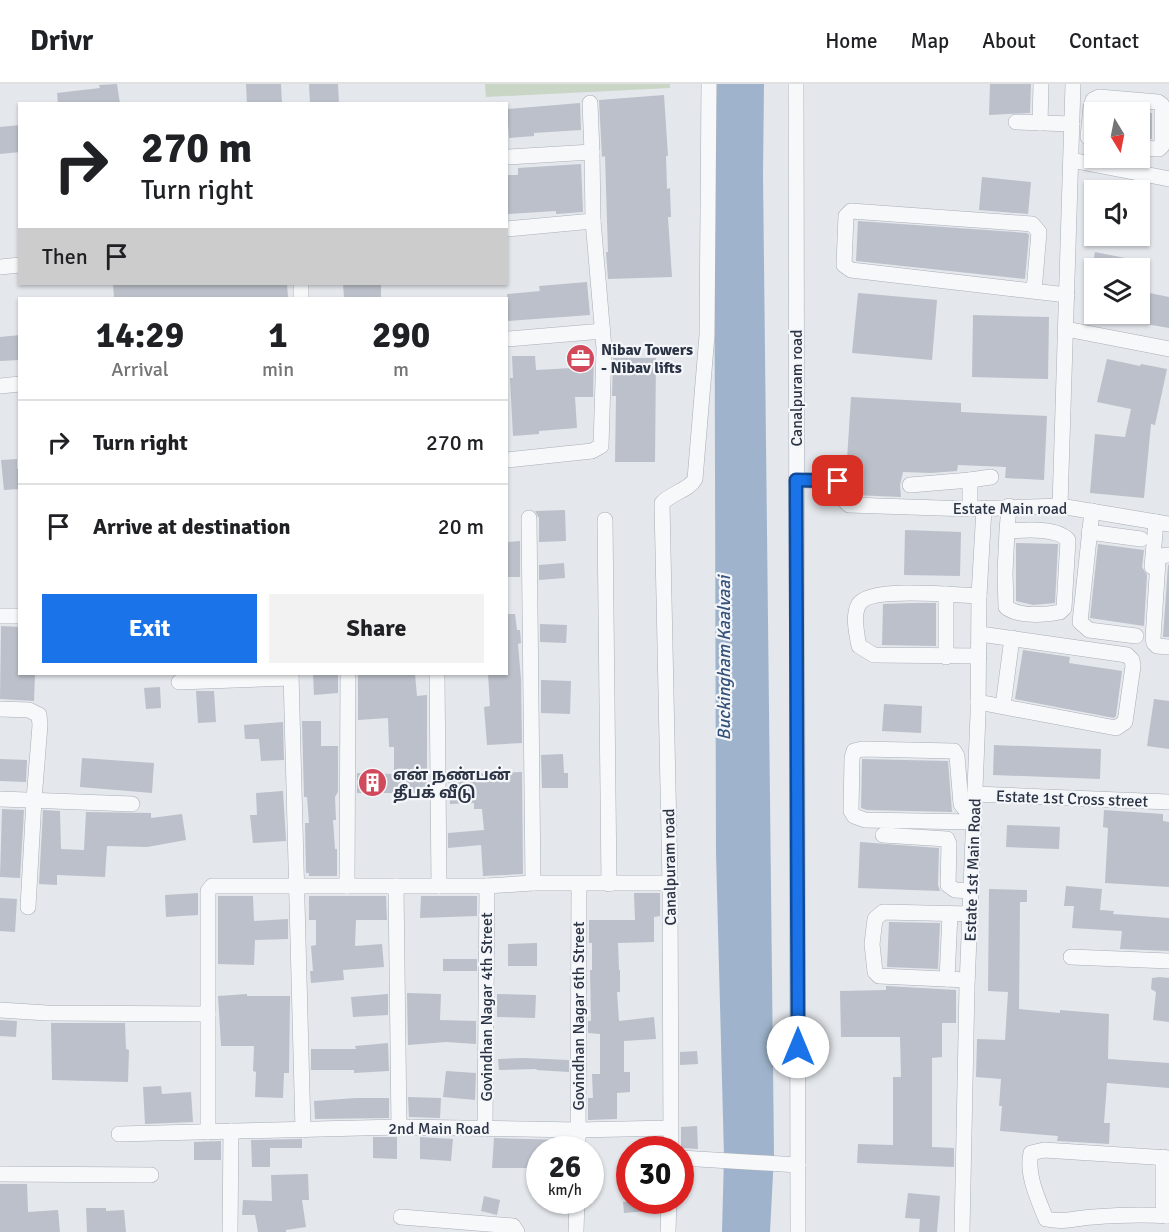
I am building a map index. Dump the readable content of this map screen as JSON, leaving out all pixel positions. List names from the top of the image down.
{
  "streets": {
    "street": [
      "Canalpuram road",
      "Estate Main road",
      "Estate 1st Cross street",
      "Estate 1st Main Road",
      "Govindhan Nagar 4th Street",
      "Govindhan Nagar 6th Street",
      "2nd Main Road"
    ]
  },
  "crossings": [
    ["Canalpuram road", "Estate Main road"],
    ["Canalpuram road", "2nd Main Road"],
    ["Estate Main road", "Estate 1st Main Road"],
    ["Estate 1st Cross street", "Estate 1st Main Road"],
    ["Govindhan Nagar 4th Street", "2nd Main Road"],
    ["Govindhan Nagar 6th Street", "2nd Main Road"]
  ],
  "water": ["Buckingham Kaalvaai"],
  "places": {
    "office": ["Nibav Towers - Nibav lifts"],
    "building": ["என் நண்பன் தீபக் வீடு"]
  },
  "north": "bottom",
  "page": {
    "header": "Drivr",
    "nav": [
      "Home",
      "Map",
      "About",
      "Contact"
    ],
    "turn": ["270 m", "Turn right"],
    "then": "Then",
    "eta": [
      "14:29",
      "Arrival",
      "1",
      "min",
      "290",
      "m"
    ],
    "list": [
      {
        "name": "Turn right",
        "value": "270 m"
      },
      {
        "name": "Arrive at destination",
        "value": "20 m"
      }
    ],
    "buttons": ["Exit", "Share"],
    "speed": "26 km/h",
    "limit": "30"
  }
}
